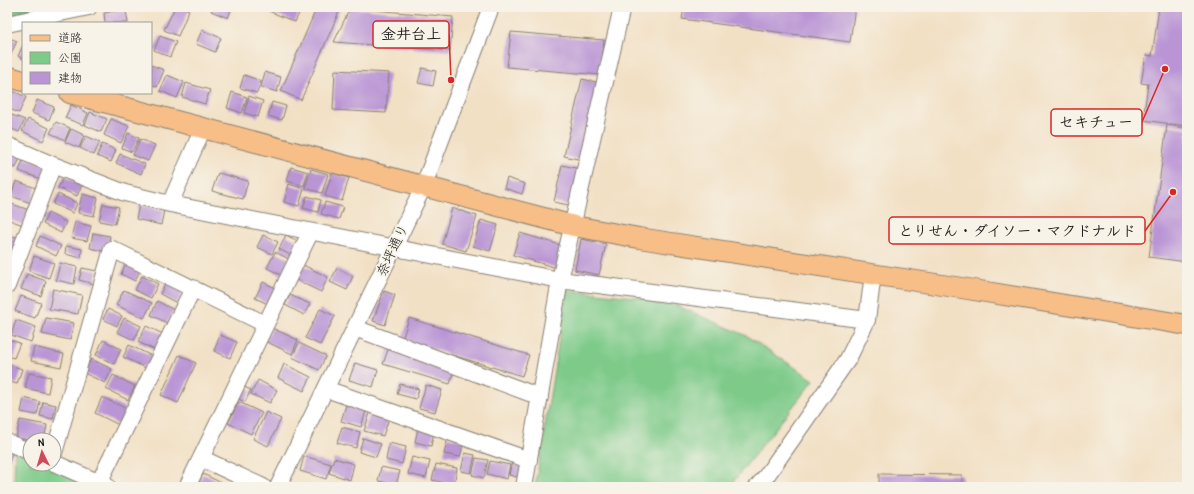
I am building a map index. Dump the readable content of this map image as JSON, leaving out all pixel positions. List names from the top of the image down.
{
  "streets": {
    "street": ["奈坪通り"]
  },
  "places": ["セキチュー", "金井台上", "とりせん・ダイソー・マクドナルド"],
  "legend": ["道路", "公園", "建物"],
  "north": "top"
}
